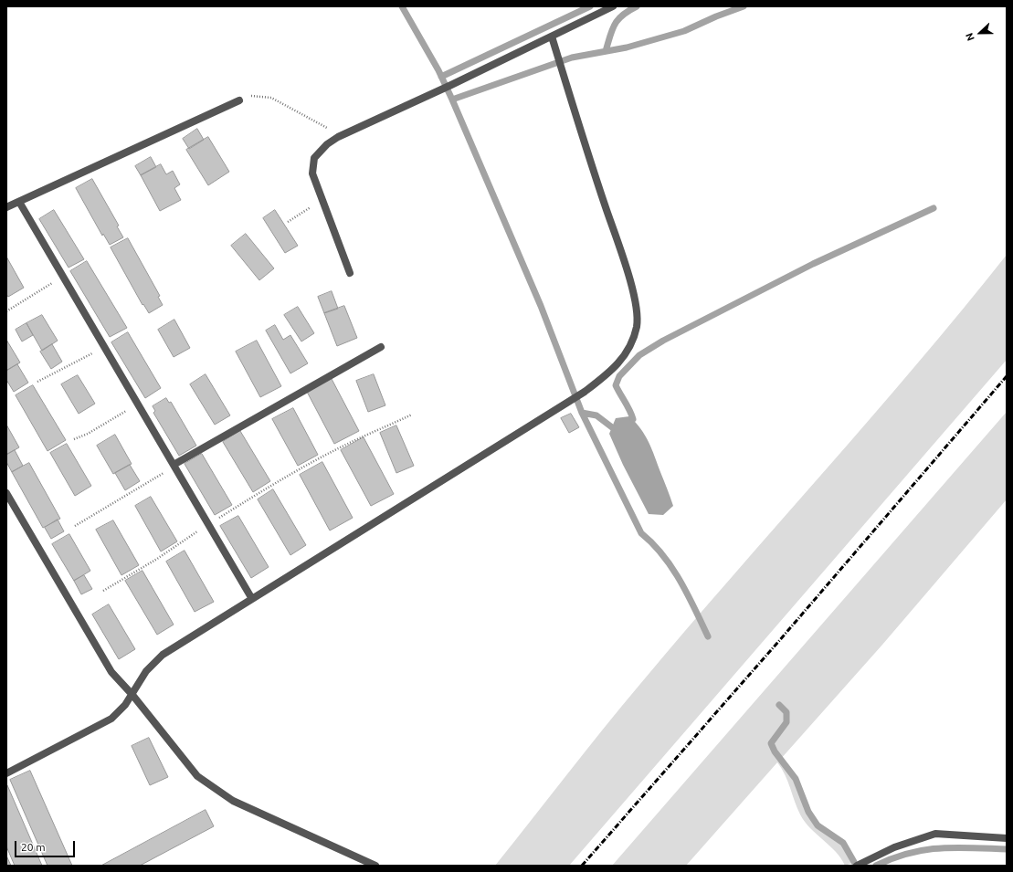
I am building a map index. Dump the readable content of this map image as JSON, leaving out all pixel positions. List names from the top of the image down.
{
  "scale_bar": "20 m",
  "north": "left"
}
